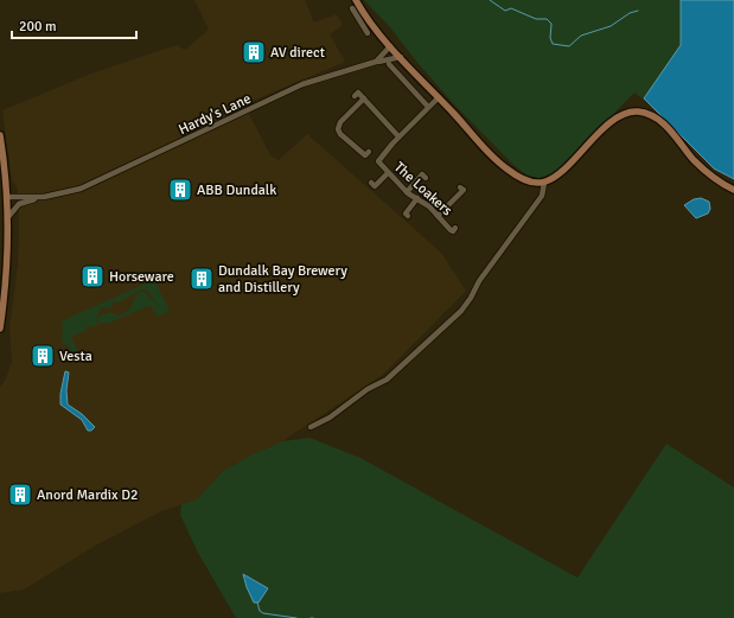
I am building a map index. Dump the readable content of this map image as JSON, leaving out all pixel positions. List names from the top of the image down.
{
  "streets": {
    "street": ["Hardy's Lane", "The Loakers"]
  },
  "places": {
    "building": [
      "AV direct",
      "ABB Dundalk",
      "Horseware",
      "Dundalk Bay Brewery and Distillery",
      "Vesta",
      "Anord Mardix D2"
    ]
  },
  "scale_bar": "200 m"
}
